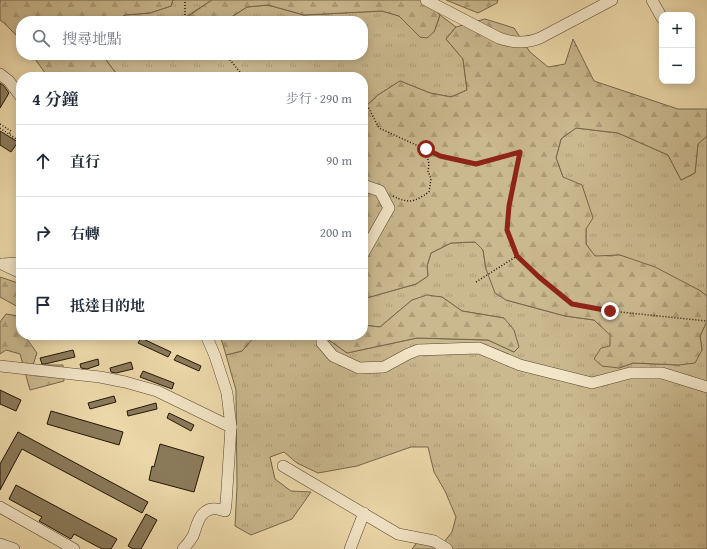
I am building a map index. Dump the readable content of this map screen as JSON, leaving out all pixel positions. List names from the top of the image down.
{
  "page": {
    "map_buttons": ["+", "−"],
    "search": "搜尋地點",
    "heading": ["4 分鐘", "步行 · 290 m"],
    "list": [
      ["直行", "90 m"],
      ["右轉", "200 m"],
      "抵達目的地"
    ]
  }
}
